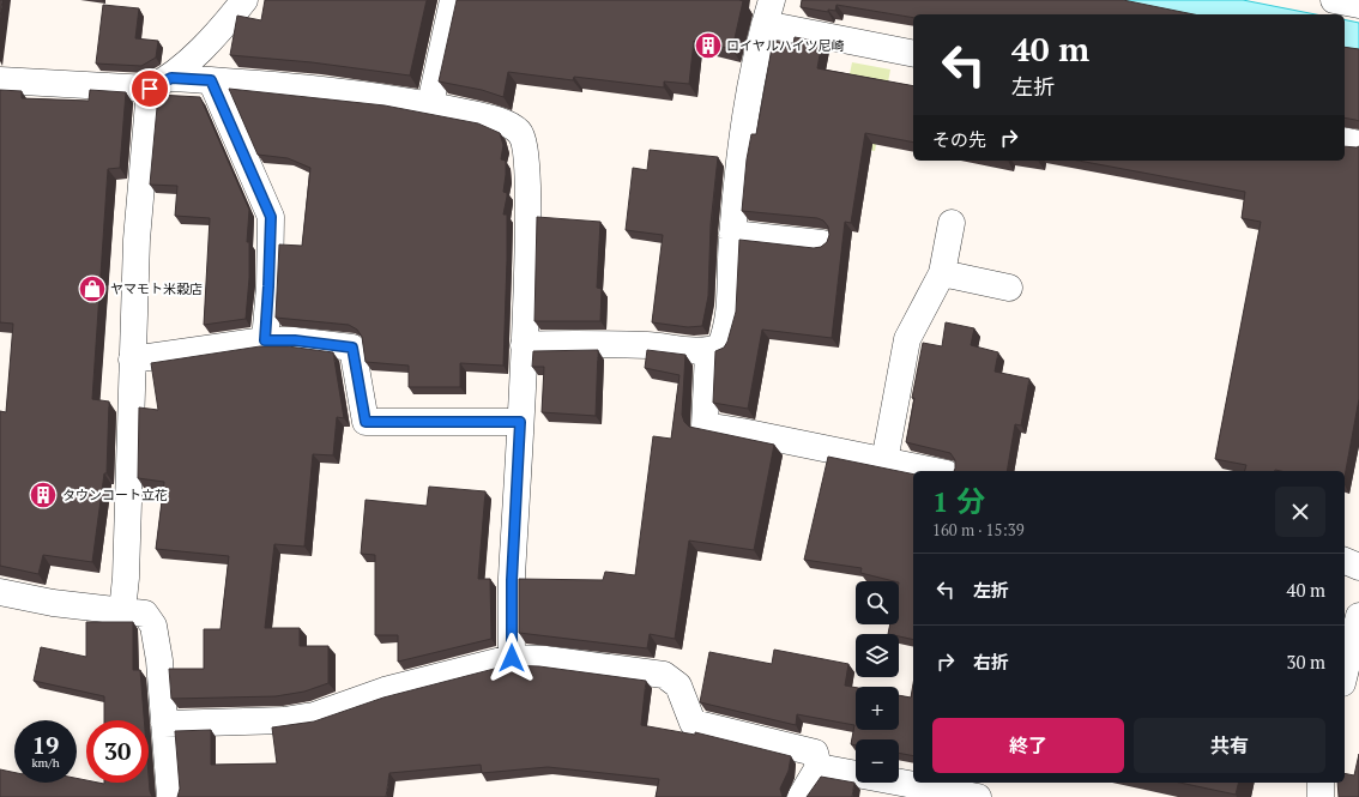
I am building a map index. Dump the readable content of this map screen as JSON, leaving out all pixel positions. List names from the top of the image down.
{
  "places": {
    "building": ["ロイヤルハイツ尼崎", "タウンコート立花"],
    "shop": ["ヤマモト米穀店"]
  },
  "page": {
    "turn": ["40 m", "左折"],
    "then": "その先",
    "heading": ["1 分", "160 m · 15:39"],
    "list": [
      {
        "name": "左折",
        "value": "40 m"
      },
      {
        "name": "右折",
        "value": "30 m"
      }
    ],
    "map_buttons": ["+", "−"],
    "buttons": ["終了", "共有"],
    "speed": "19 km/h",
    "limit": "30"
  }
}
